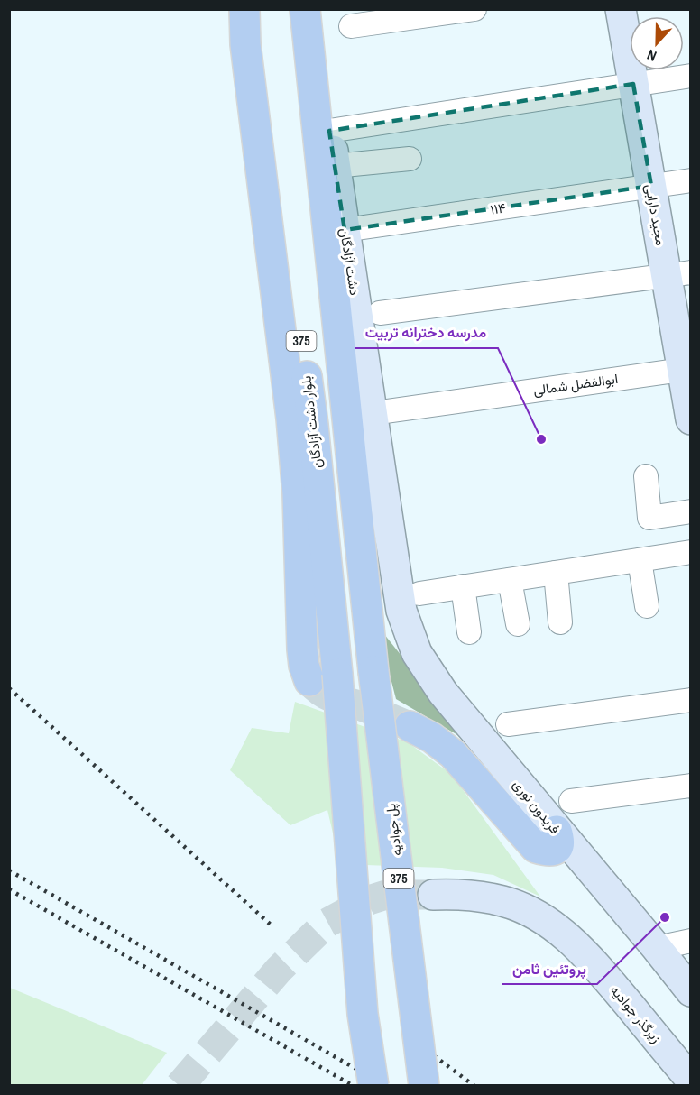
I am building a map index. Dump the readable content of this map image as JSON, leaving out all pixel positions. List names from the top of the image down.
{
  "streets": {
    "main road": [
      "مجید دارابی",
      "دشت آزادگان",
      "375",
      "بلوار دشت آزادگان",
      "فریدون نوری",
      "پل جوادیه",
      "زیرگذر جوادیه"
    ],
    "street": ["۱۱۴", "ابوالفضل شمالی"]
  },
  "crossings": [
    ["۱۱۴", "مجید دارابی"],
    ["۱۱۴", "دشت آزادگان"],
    ["مجید دارابی", "ابوالفضل شمالی"],
    ["دشت آزادگان", "ابوالفضل شمالی"],
    ["دشت آزادگان", "فریدون نوری"]
  ],
  "places": ["مدرسه دخترانه تربیت", "پروتئین ثامن"],
  "north": "bottom"
}
